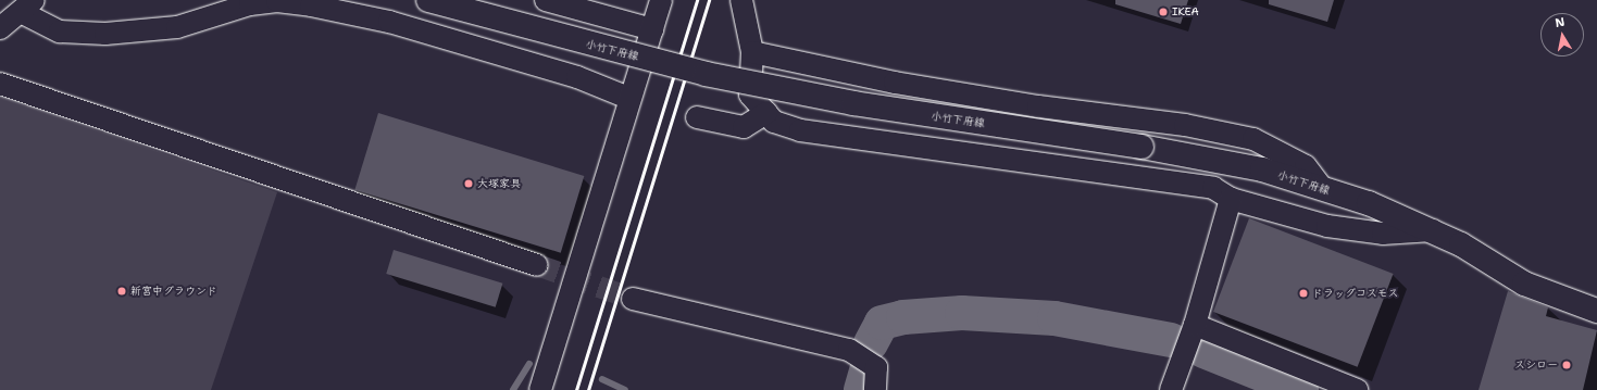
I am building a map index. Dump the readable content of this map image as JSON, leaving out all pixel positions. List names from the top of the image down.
{
  "streets": {
    "main road": ["小竹下府線"]
  },
  "places": [
    "IKEA",
    "大塚家具",
    "新宮中グラウンド",
    "ドラッグコスモス",
    "スシロー"
  ],
  "north": "top"
}
